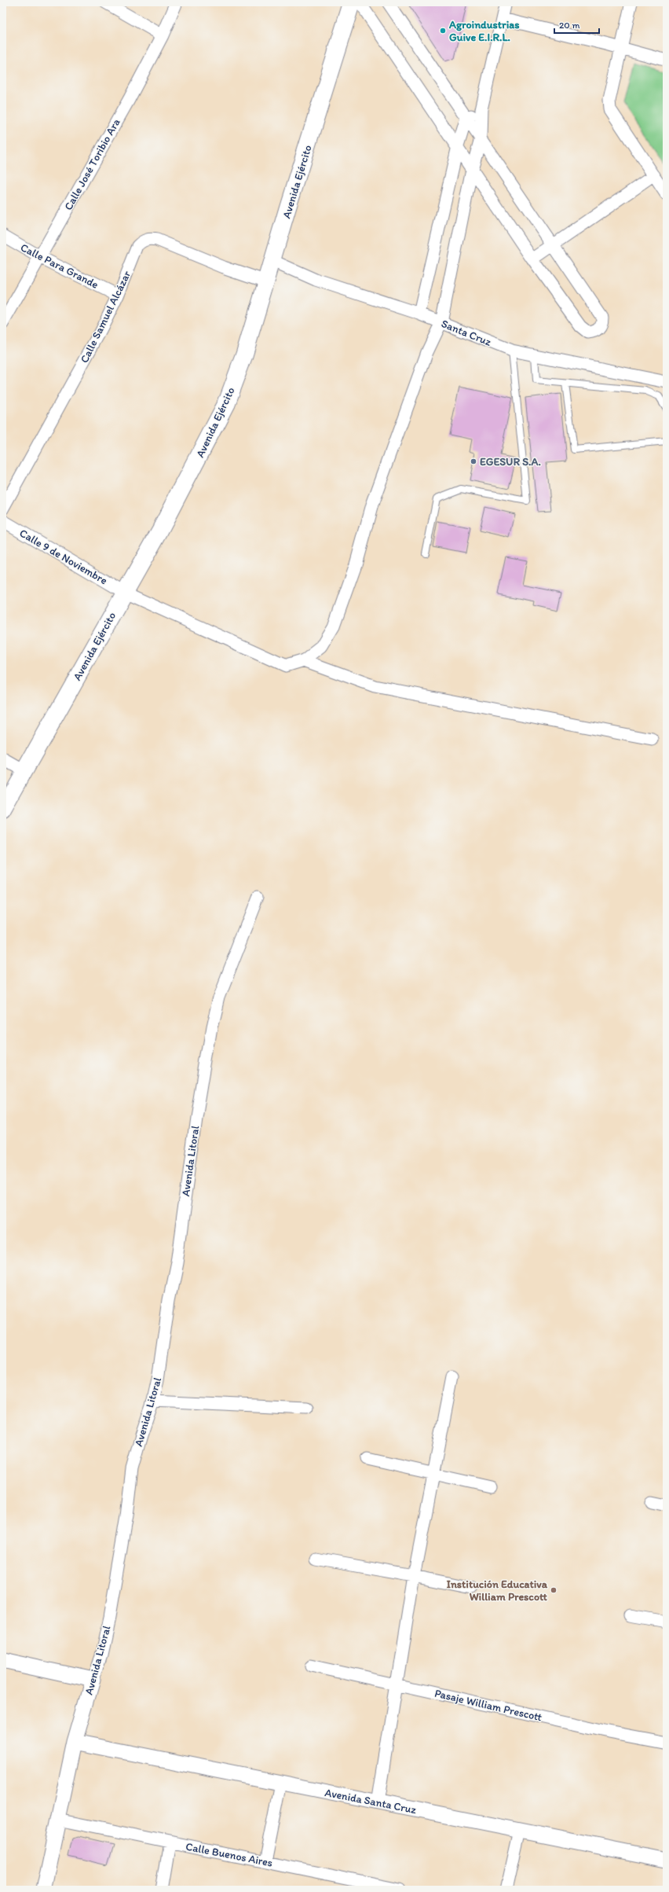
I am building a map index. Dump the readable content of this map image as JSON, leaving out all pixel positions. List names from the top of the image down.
{
  "streets": {
    "main road": ["Avenida Ejército"],
    "street": [
      "Calle José Toribio Ara",
      "Calle Para Grande",
      "Calle Samuel Alcázar",
      "Santa Cruz",
      "Calle 9 de Noviembre",
      "Avenida Litoral",
      "Pasaje William Prescott",
      "Avenida Santa Cruz",
      "Calle Buenos Aires"
    ]
  },
  "crossings": [
    ["Calle José Toribio Ara", "Calle Para Grande"],
    ["Avenida Ejército", "Calle Samuel Alcázar"],
    ["Avenida Ejército", "Santa Cruz"],
    ["Avenida Ejército", "Calle 9 de Noviembre"],
    ["Calle Para Grande", "Calle Samuel Alcázar"],
    ["Avenida Litoral", "Avenida Santa Cruz"],
    ["Avenida Litoral", "Calle Buenos Aires"]
  ],
  "places": ["Agroindustrias Guive E.I.R.L.", "EGESUR S.A.", "Institución Educativa William Prescott"],
  "scale_bar": "20 m"
}
